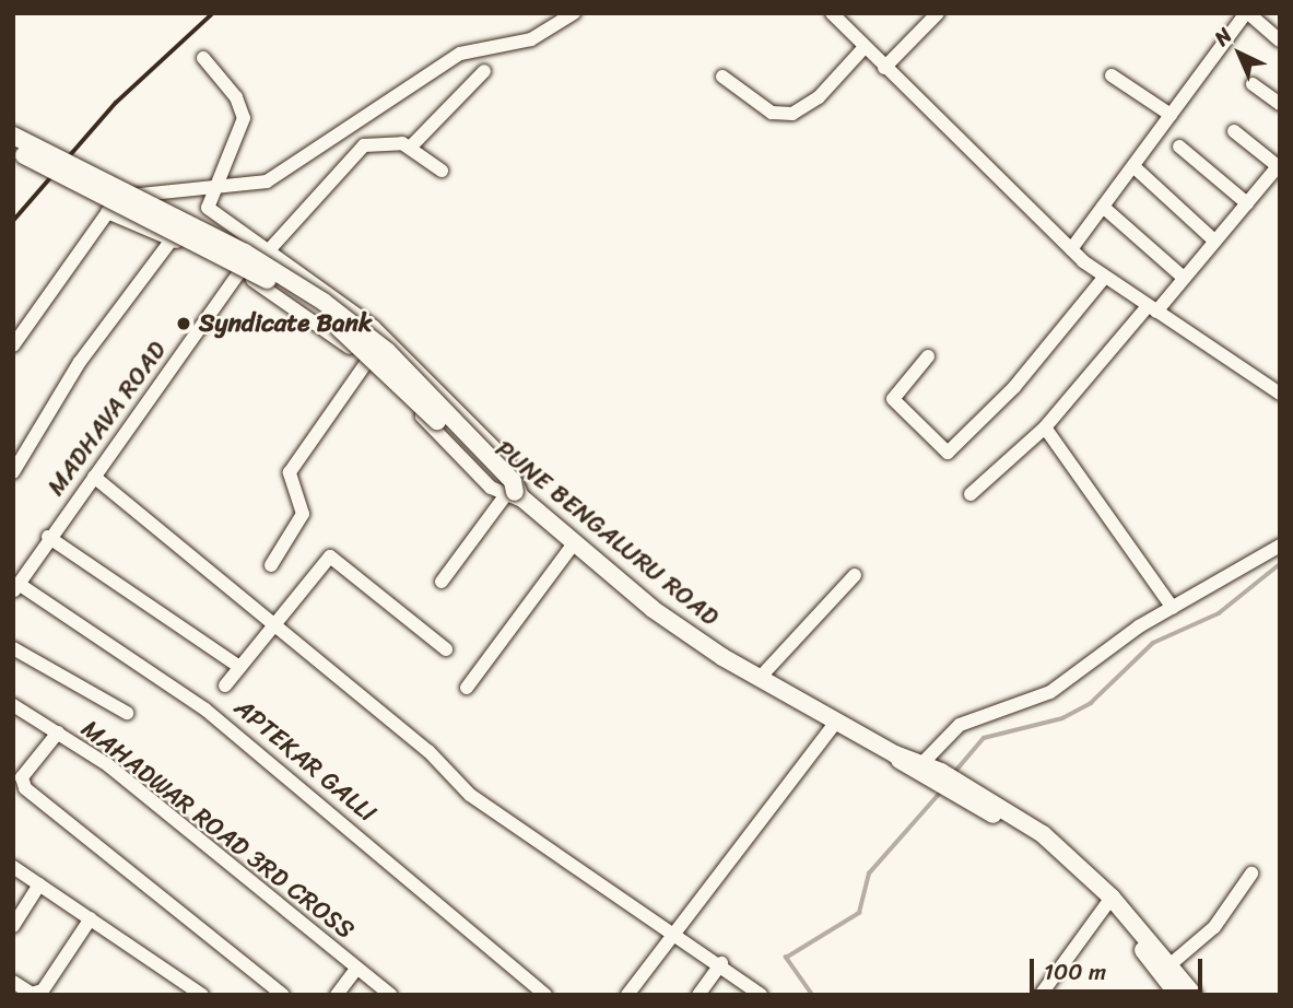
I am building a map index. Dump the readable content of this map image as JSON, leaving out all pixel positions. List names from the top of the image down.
{
  "streets": {
    "main road": ["PUNE BENGALURU ROAD"],
    "street": ["MADHAVA ROAD", "APTEKAR GALLI", "MAHADWAR ROAD 3RD CROSS"]
  },
  "crossings": [
    ["MADHAVA ROAD", "APTEKAR GALLI"]
  ],
  "places": ["Syndicate Bank"],
  "scale_bar": "100 m",
  "north": "top left"
}
